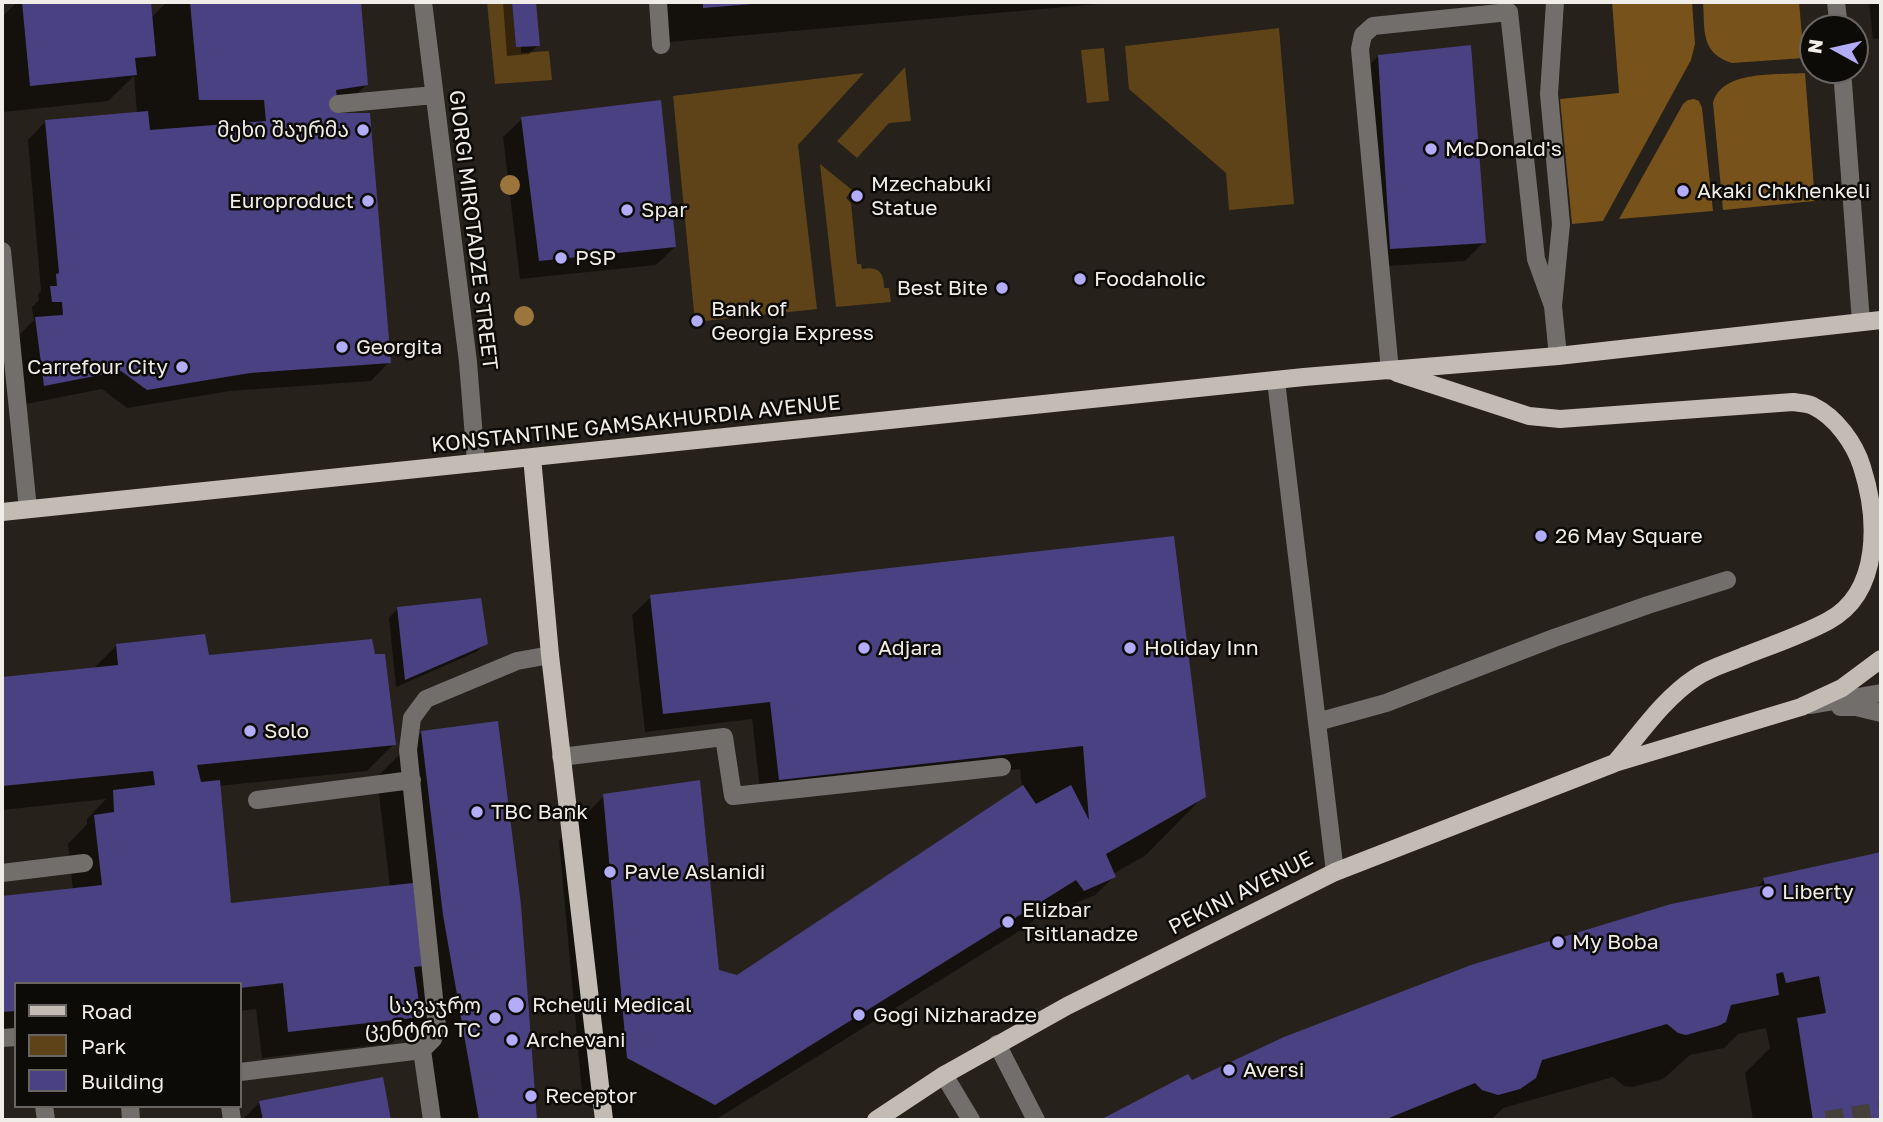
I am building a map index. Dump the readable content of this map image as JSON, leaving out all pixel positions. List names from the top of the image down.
{
  "streets": {
    "main road": ["KONSTANTINE GAMSAKHURDIA AVENUE", "PEKINI AVENUE"],
    "street": ["GIORGI MIROTADZE STREET"]
  },
  "crossings": [
    ["GIORGI MIROTADZE STREET", "KONSTANTINE GAMSAKHURDIA AVENUE"]
  ],
  "places": [
    "მეხი შაურმა",
    "McDonald's",
    "Akaki Chkhenkeli",
    "Mzechabuki Statue",
    "Europroduct",
    "Spar",
    "PSP",
    "Foodaholic",
    "Best Bite",
    "Bank of Georgia Express",
    "Georgita",
    "Carrefour City",
    "26 May Square",
    "Adjara",
    "Holiday Inn",
    "Solo",
    "TBC Bank",
    "Pavle Aslanidi",
    "Liberty",
    "Elizbar Tsitlanadze",
    "My Boba",
    "Rcheuli Medical",
    "Gogi Nizharadze",
    "სავაჯრო ცენტრი TC",
    "Archevani",
    "Aversi",
    "Receptor"
  ],
  "legend": ["Road", "Park", "Building"],
  "north": "left"
}
